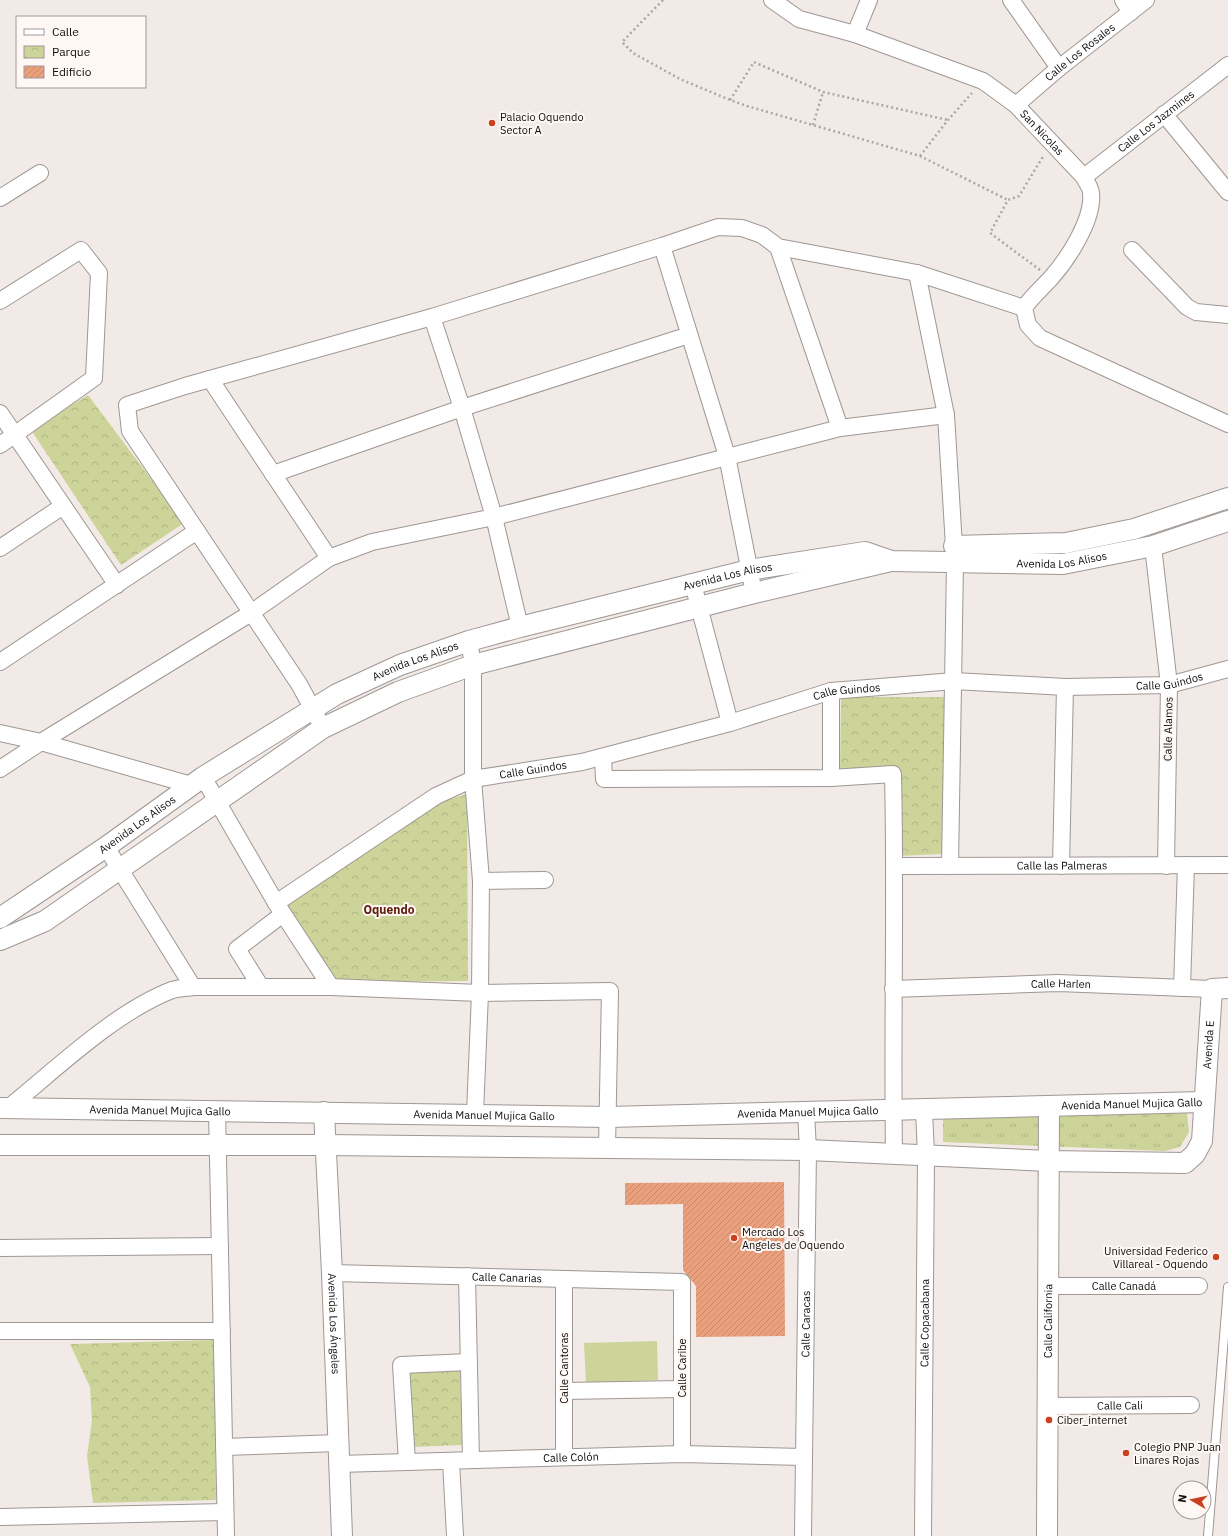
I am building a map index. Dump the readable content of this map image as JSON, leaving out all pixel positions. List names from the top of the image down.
{
  "streets": {
    "street": [
      "Calle Los Rosales",
      "Calle Los Jazmines",
      "San Nicolas",
      "Avenida Los Alisos",
      "Calle Guindos",
      "Calle Alamos",
      "Calle las Palmeras",
      "Calle Harlen",
      "Avenida E",
      "Avenida Manuel Mujica Gallo",
      "Calle Canarias",
      "Calle Canadá",
      "Calle California",
      "Calle Copacabana",
      "Avenida Los Ángeles",
      "Calle Caracas",
      "Calle Cantoras",
      "Calle Caribe",
      "Calle Cali",
      "Calle Colón"
    ]
  },
  "crossings": [
    ["Calle Los Rosales", "San Nicolas"],
    ["Calle Los Jazmines", "San Nicolas"],
    ["Avenida Los Alisos", "Calle Alamos"],
    ["Calle Guindos", "Calle Alamos"],
    ["Calle Alamos", "Calle las Palmeras"],
    ["Calle Harlen", "Avenida E"],
    ["Avenida E", "Avenida Manuel Mujica Gallo"],
    ["Avenida Manuel Mujica Gallo", "Calle California"],
    ["Avenida Manuel Mujica Gallo", "Calle Copacabana"],
    ["Avenida Manuel Mujica Gallo", "Avenida Los Ángeles"],
    ["Avenida Manuel Mujica Gallo", "Calle Caracas"],
    ["Calle Canarias", "Avenida Los Ángeles"],
    ["Calle Canarias", "Calle Cantoras"],
    ["Calle Canarias", "Calle Caribe"],
    ["Calle Canadá", "Calle California"],
    ["Calle California", "Calle Cali"],
    ["Avenida Los Ángeles", "Calle Colón"],
    ["Calle Caracas", "Calle Colón"],
    ["Calle Cantoras", "Calle Colón"],
    ["Calle Caribe", "Calle Colón"]
  ],
  "districts": ["Oquendo"],
  "places": [
    "Palacio Oquendo Sector A",
    "Mercado Los Angeles de Oquendo",
    "Universidad Federico Villareal - Oquendo",
    "Ciber_internet",
    "Colegio PNP Juan Linares Rojas"
  ],
  "legend": ["Calle", "Parque", "Edificio"],
  "north": "left"
}
